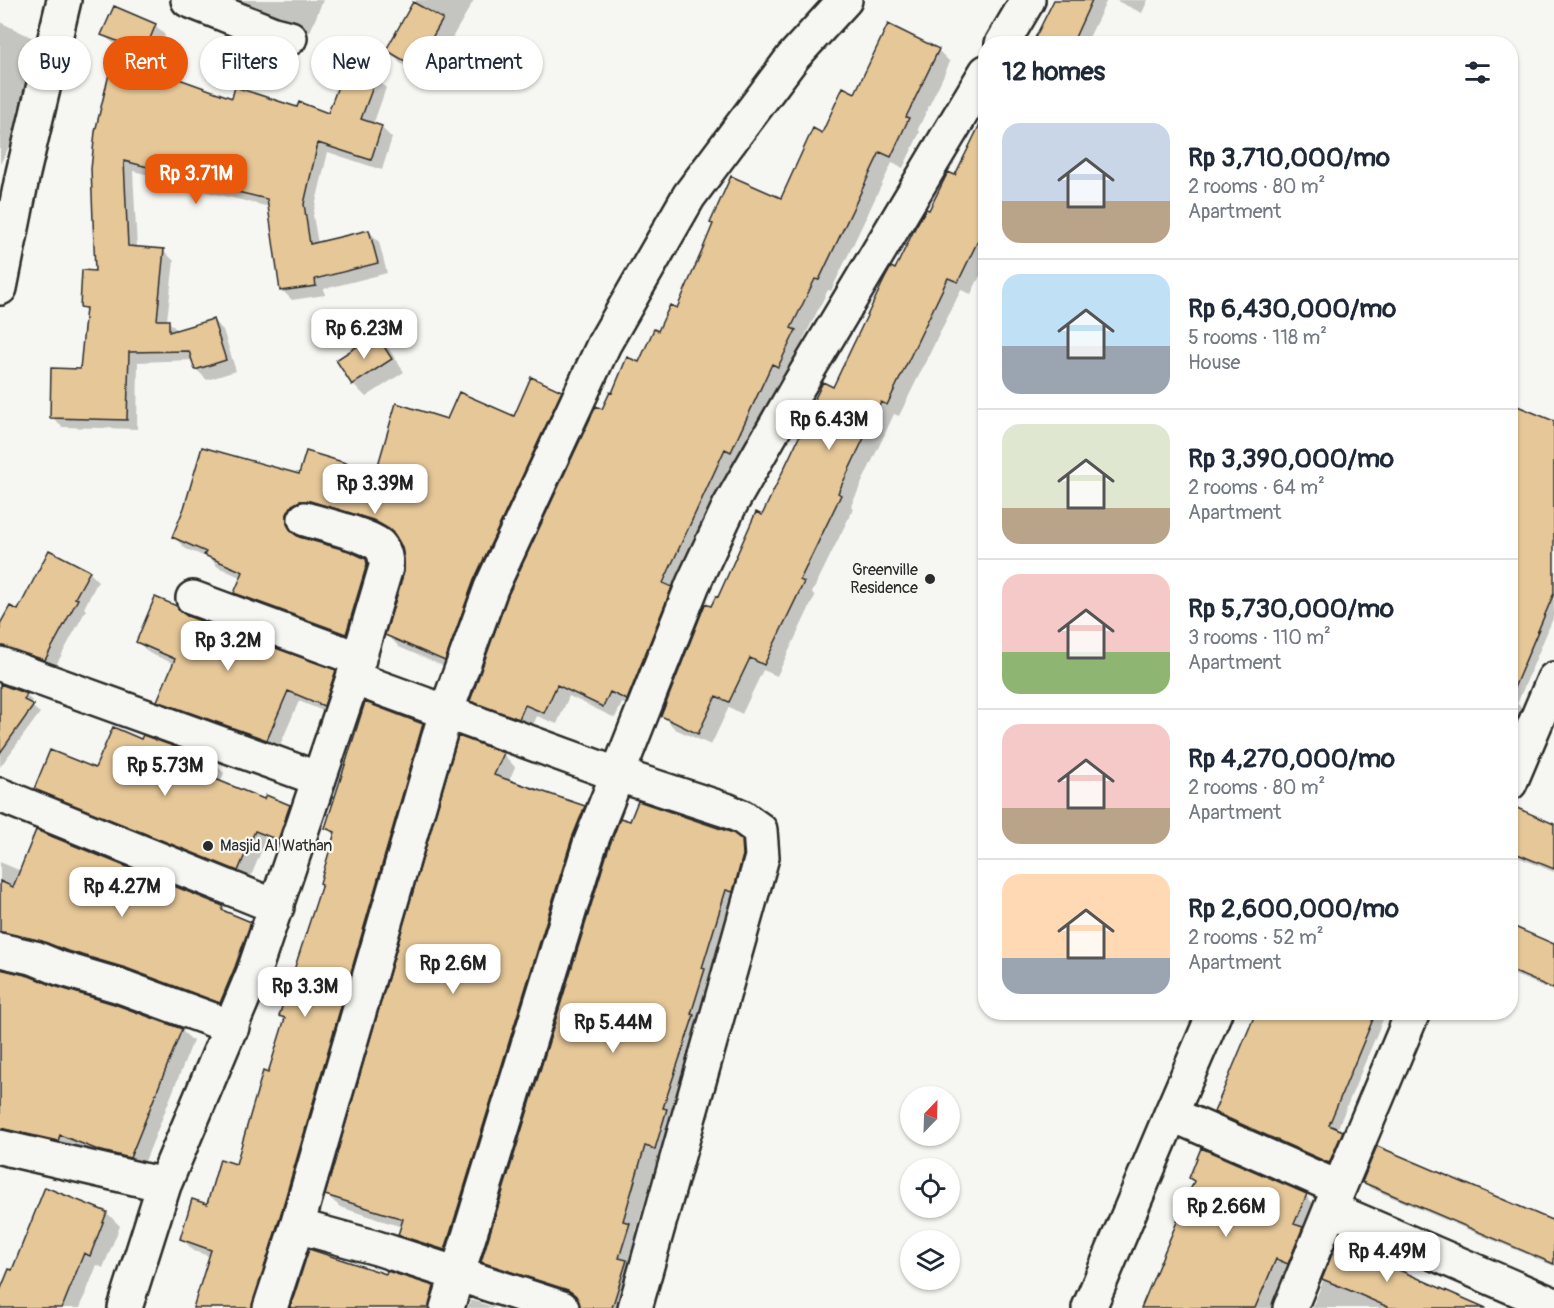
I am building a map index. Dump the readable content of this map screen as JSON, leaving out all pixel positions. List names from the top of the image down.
{
  "places": ["Greenville Residence", "Masjid Al Wathan"],
  "north": "top right",
  "page": {
    "chip": [
      "Buy",
      "Rent",
      "Filters",
      "New",
      "Apartment"
    ],
    "heading": "12 homes",
    "list": [
      {
        "name": "Rp 3,710,000/mo",
        "note": "2 rooms · 80 m² · Apartment"
      },
      {
        "name": "Rp 6,430,000/mo",
        "note": "5 rooms · 118 m² · House"
      },
      {
        "name": "Rp 3,390,000/mo",
        "note": "2 rooms · 64 m² · Apartment"
      },
      {
        "name": "Rp 5,730,000/mo",
        "note": "3 rooms · 110 m² · Apartment"
      },
      {
        "name": "Rp 4,270,000/mo",
        "note": "2 rooms · 80 m² · Apartment"
      },
      {
        "name": "Rp 2,600,000/mo",
        "note": "2 rooms · 52 m² · Apartment"
      }
    ],
    "price": [
      "Rp 3.71M",
      "Rp 6.23M",
      "Rp 6.43M",
      "Rp 3.39M",
      "Rp 3.2M",
      "Rp 5.73M",
      "Rp 4.27M",
      "Rp 2.6M",
      "Rp 3.3M",
      "Rp 5.44M",
      "Rp 2.66M",
      "Rp 4.49M"
    ]
  }
}
